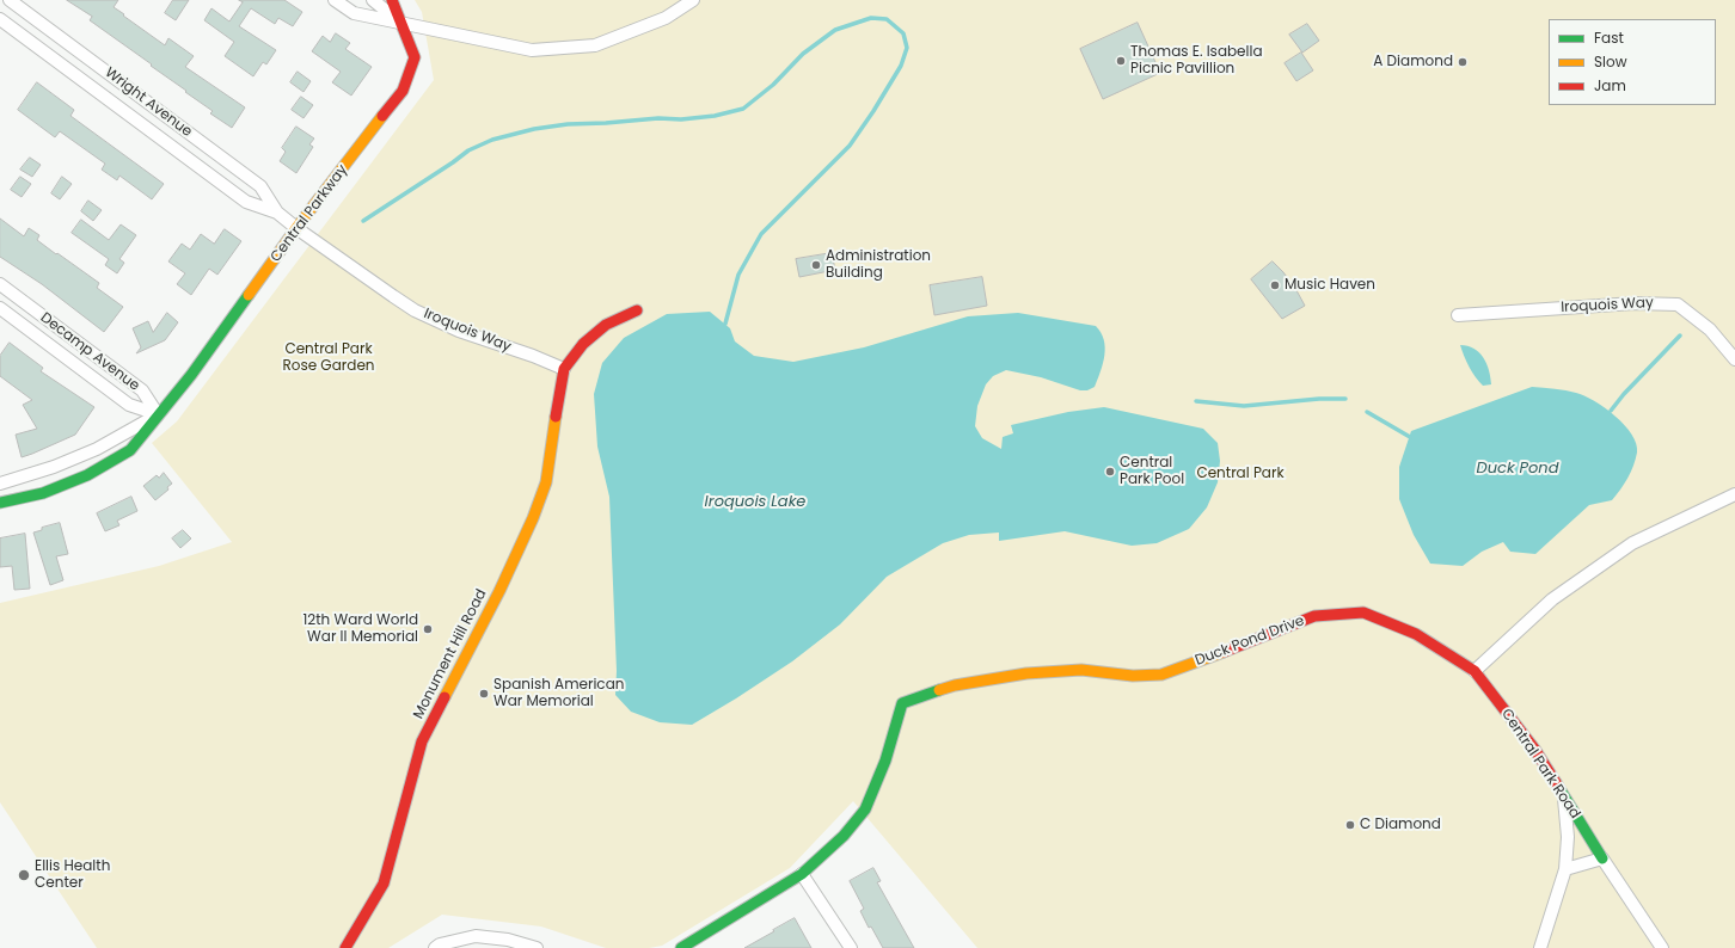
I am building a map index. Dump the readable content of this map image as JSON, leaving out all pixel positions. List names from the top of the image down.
{
  "streets": {
    "street": [
      "Wright Avenue",
      "Central Parkway",
      "Iroquois Way",
      "Decamp Avenue",
      "Duck Pond Drive",
      "Monument Hill Road",
      "Central Park Road"
    ]
  },
  "crossings": [
    ["Wright Avenue", "Central Parkway"],
    ["Wright Avenue", "Iroquois Way"],
    ["Central Parkway", "Iroquois Way"],
    ["Central Parkway", "Decamp Avenue"],
    ["Iroquois Way", "Monument Hill Road"],
    ["Duck Pond Drive", "Central Park Road"]
  ],
  "water": ["Duck Pond", "Iroquois Lake"],
  "parks": ["Central Park Rose Garden", "Central Park"],
  "places": [
    "Thomas E. Isabella Picnic Pavillion",
    "A Diamond",
    "Administration Building",
    "Music Haven",
    "Central Park Pool",
    "12th Ward World War II Memorial",
    "Spanish American War Memorial",
    "C Diamond",
    "Ellis Health Center"
  ],
  "legend": ["Fast", "Slow", "Jam"]
}
